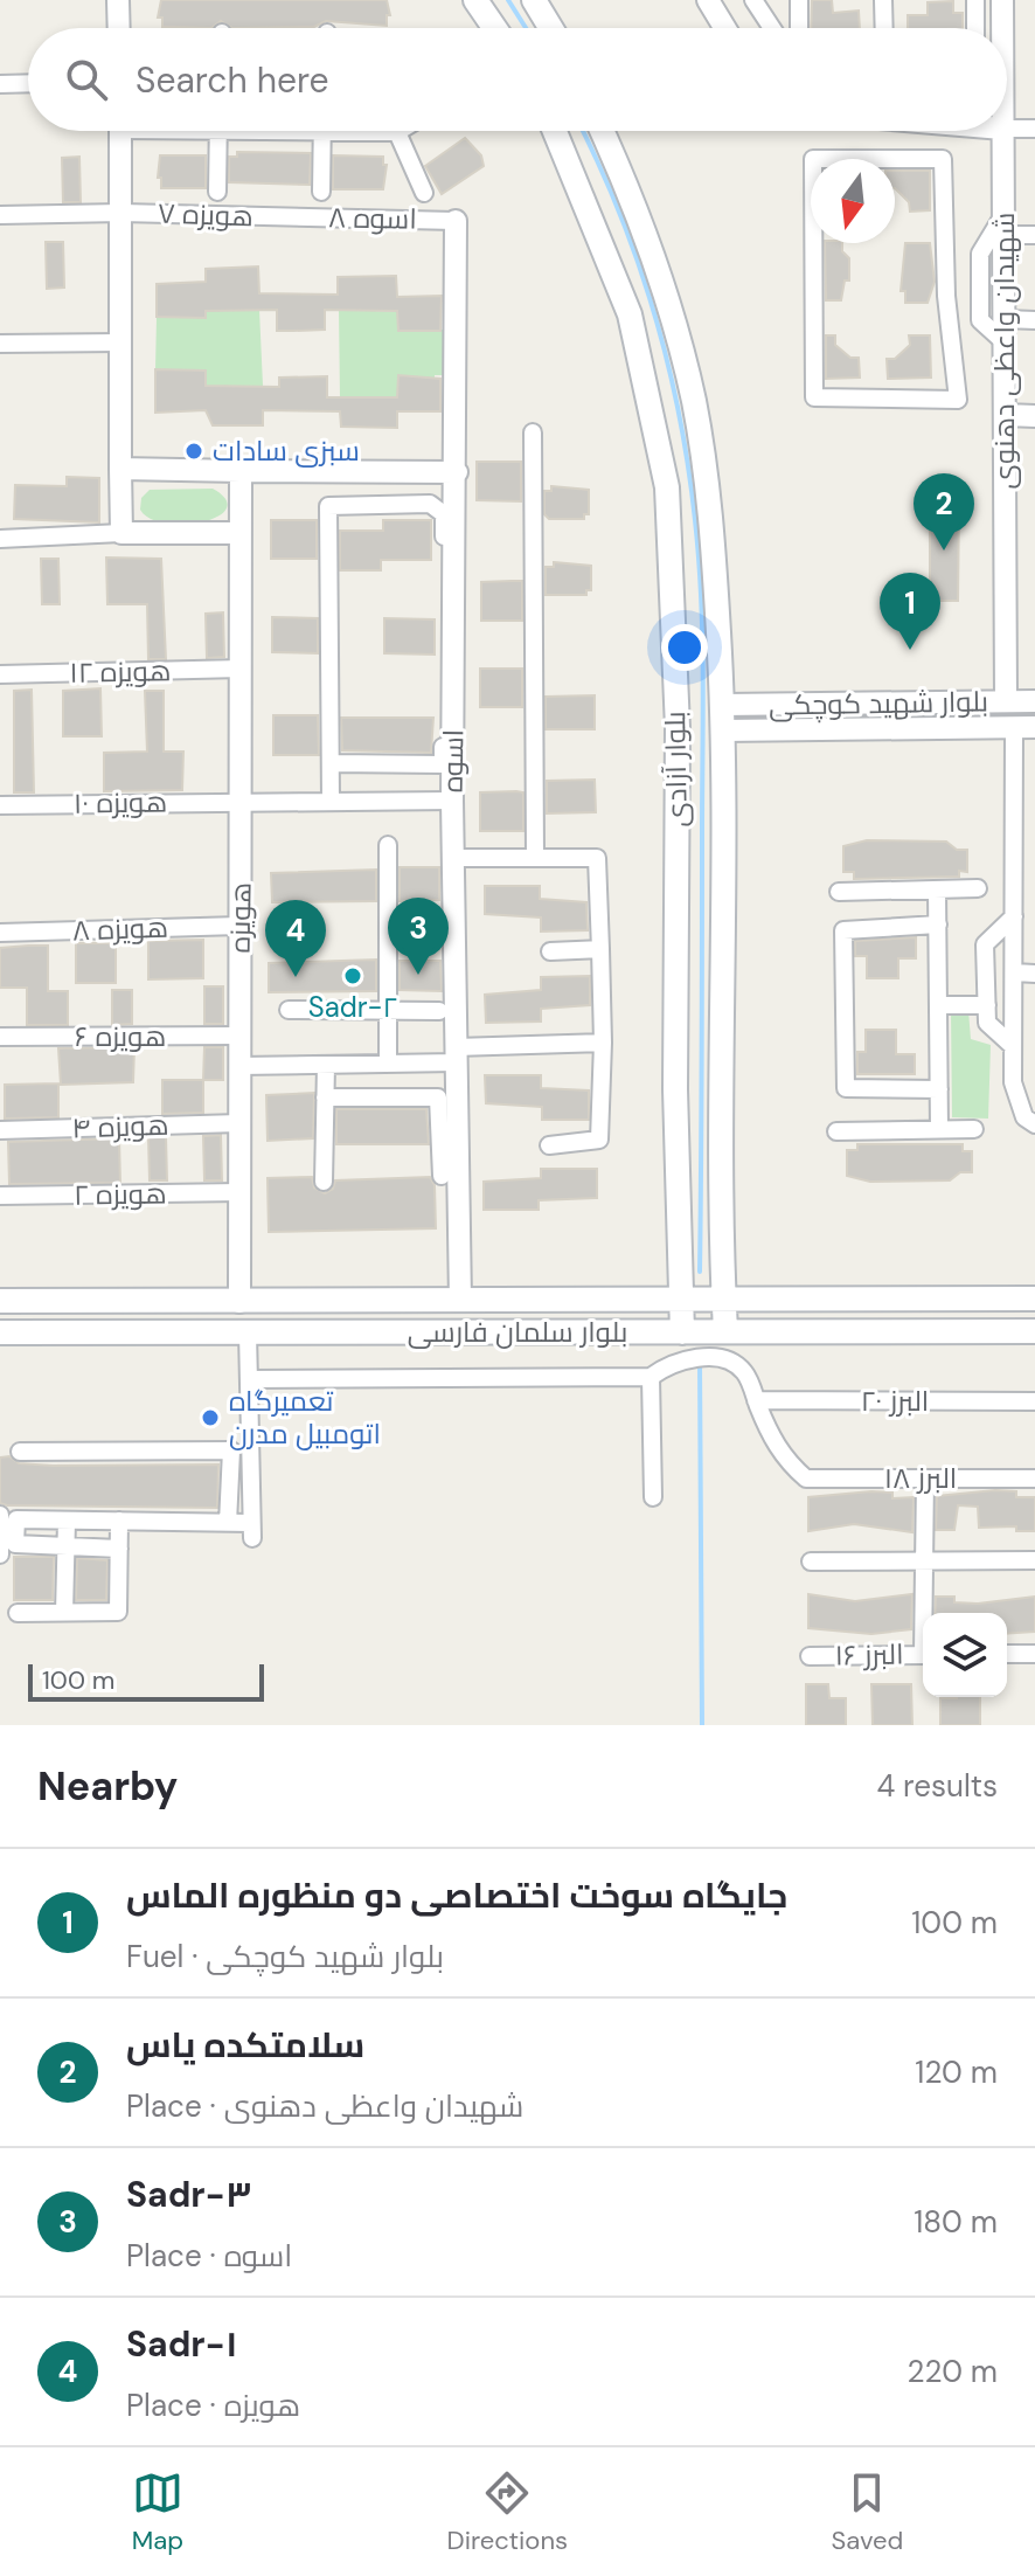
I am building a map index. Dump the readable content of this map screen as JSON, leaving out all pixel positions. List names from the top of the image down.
{
  "streets": {
    "main road": ["بلوار آزادی", "بلوار سلمان فارسی"],
    "street": [
      "هویزه ۷",
      "اسوه ۸",
      "شهیدان واعظی دهنوی",
      "هویزه ۱۲",
      "بلوار شهید کوچکی",
      "اسوه",
      "هویزه ۱۰",
      "هویزه",
      "هویزه ۸",
      "هویزه ۶",
      "هویزه ۴",
      "هویزه ۲",
      "البرز ۲۰",
      "البرز ۱۸",
      "البرز ۱۶"
    ]
  },
  "crossings": [
    ["هویزه ۷", "اسوه ۸"],
    ["اسوه ۸", "اسوه"],
    ["شهیدان واعظی دهنوی", "بلوار شهید کوچکی"],
    ["هویزه ۱۲", "هویزه"],
    ["بلوار شهید کوچکی", "بلوار آزادی"],
    ["اسوه", "هویزه ۱۰"],
    ["اسوه", "بلوار سلمان فارسی"],
    ["بلوار آزادی", "بلوار سلمان فارسی"],
    ["هویزه ۱۰", "هویزه"],
    ["هویزه", "هویزه ۸"],
    ["هویزه", "هویزه ۶"],
    ["هویزه", "هویزه ۴"],
    ["هویزه", "هویزه ۲"],
    ["هویزه", "بلوار سلمان فارسی"],
    ["البرز ۲۰", "البرز ۱۸"]
  ],
  "places": ["سبزی سادات", "Sadr-۲", "تعمیرگاه اتومبیل مدرن"],
  "scale_bar": "100 m",
  "north": "bottom",
  "page": {
    "search": "Search here",
    "pins": [
      "2",
      "1",
      "3",
      "4"
    ],
    "scale": "100 m",
    "heading": ["Nearby", "4 results"],
    "list": [
      {
        "mark": "1",
        "name": "جایگاه سوخت اختصاصی دو منظوره الماس",
        "note": "Fuel · بلوار شهید کوچکی",
        "value": "100 m"
      },
      {
        "mark": "2",
        "name": "سلامتکده یاس",
        "note": "Place · شهیدان واعظی دهنوی",
        "value": "120 m"
      },
      {
        "mark": "3",
        "name": "Sadr-۳",
        "note": "Place · اسوه",
        "value": "180 m"
      },
      {
        "mark": "4",
        "name": "Sadr-۱",
        "note": "Place · هویزه",
        "value": "220 m"
      }
    ],
    "nav": ["Map", "Directions", "Saved"]
  }
}
